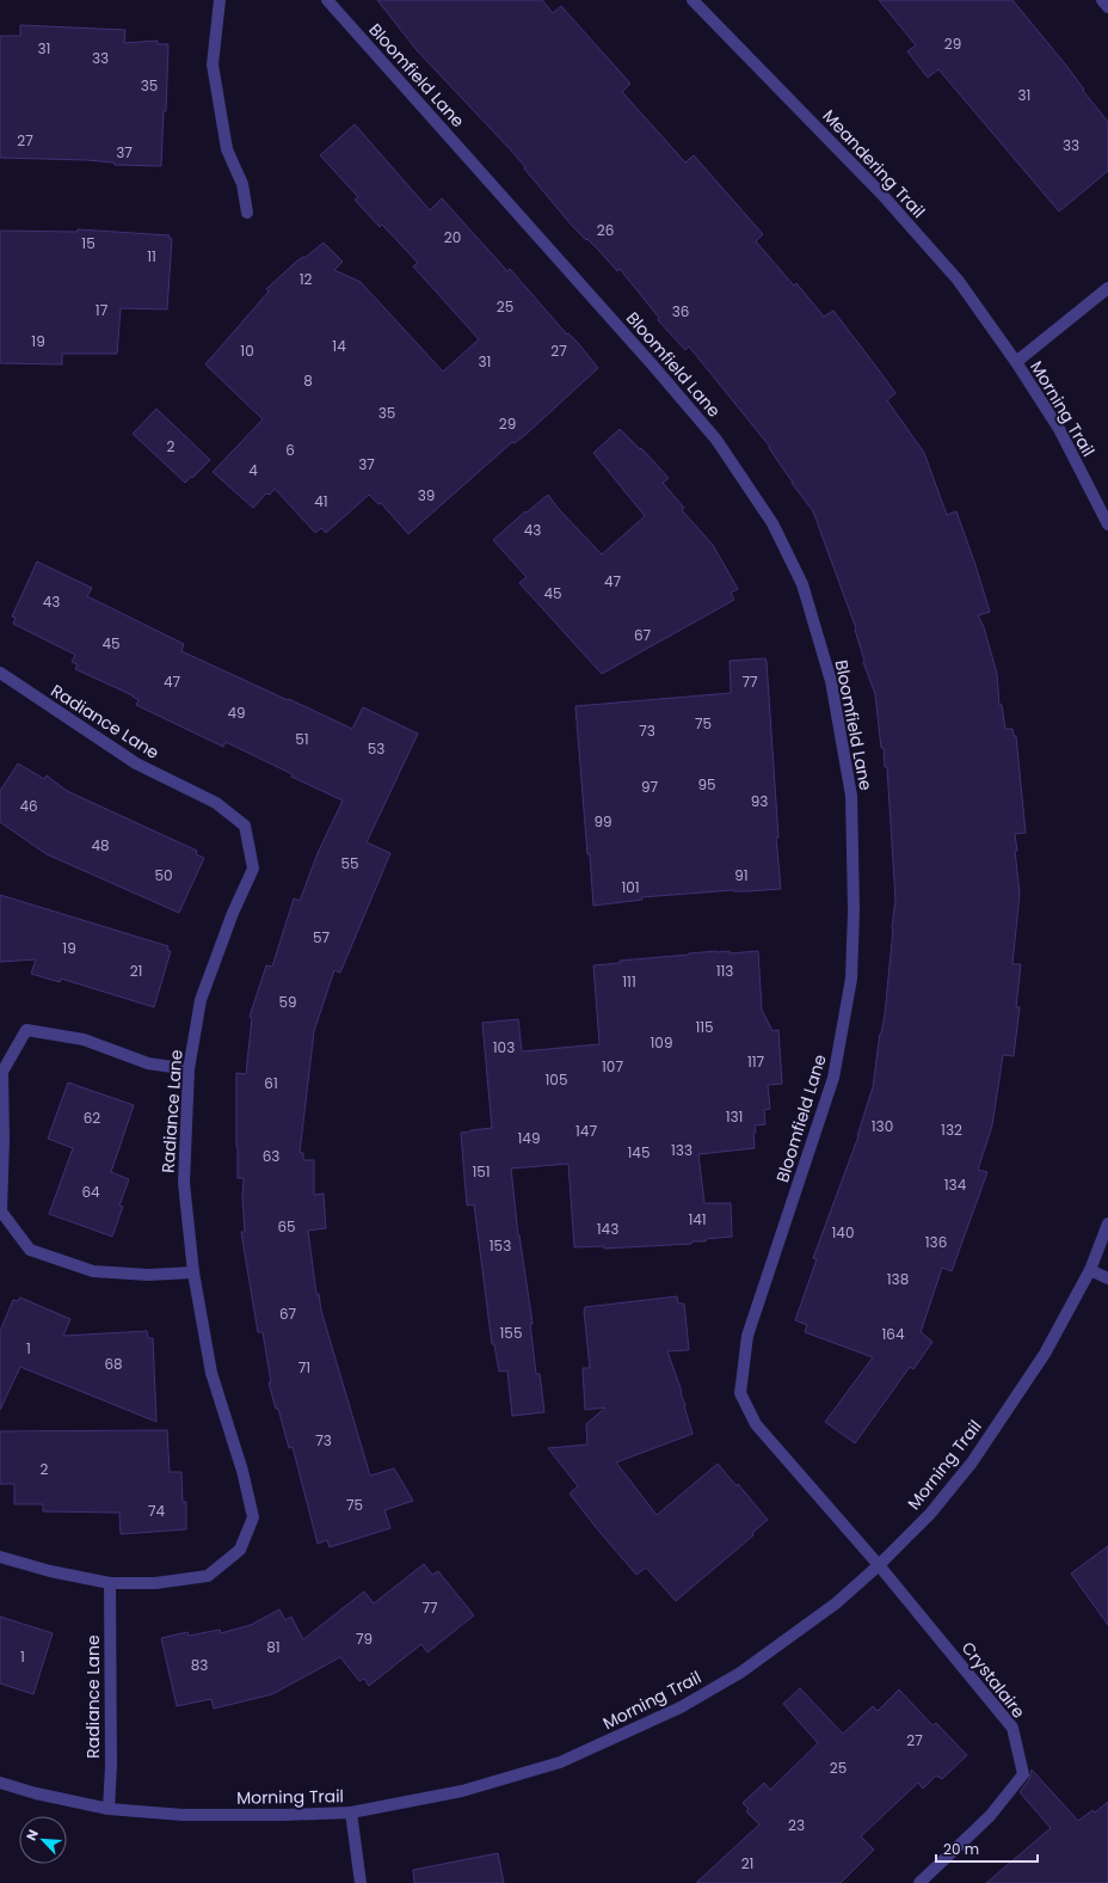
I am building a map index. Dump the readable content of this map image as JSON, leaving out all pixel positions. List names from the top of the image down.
{
  "streets": {
    "street": [
      "Bloomfield Lane",
      "Meandering Trail",
      "Morning Trail",
      "Radiance Lane",
      "Crystalaire"
    ]
  },
  "crossings": [
    ["Bloomfield Lane", "Morning Trail"],
    ["Bloomfield Lane", "Crystalaire"],
    ["Meandering Trail", "Morning Trail"],
    ["Morning Trail", "Radiance Lane"],
    ["Morning Trail", "Crystalaire"]
  ],
  "house_numbers": [
    "29",
    "31",
    "33",
    "35",
    "31",
    "27",
    "33",
    "37",
    "26",
    "20",
    "15",
    "11",
    "12",
    "25",
    "17",
    "36",
    "19",
    "14",
    "10",
    "27",
    "31",
    "8",
    "35",
    "29",
    "2",
    "6",
    "37",
    "4",
    "39",
    "41",
    "43",
    "47",
    "45",
    "43",
    "67",
    "45",
    "47",
    "77",
    "49",
    "75",
    "73",
    "51",
    "53",
    "95",
    "97",
    "93",
    "46",
    "99",
    "48",
    "55",
    "50",
    "91",
    "101",
    "57",
    "19",
    "21",
    "113",
    "111",
    "59",
    "115",
    "109",
    "103",
    "117",
    "107",
    "105",
    "61",
    "131",
    "62",
    "130",
    "132",
    "147",
    "149",
    "133",
    "145",
    "63",
    "151",
    "134",
    "64",
    "141",
    "65",
    "143",
    "140",
    "136",
    "153",
    "138",
    "67",
    "155",
    "164",
    "1",
    "68",
    "71",
    "73",
    "2",
    "75",
    "74",
    "77",
    "79",
    "81",
    "1",
    "83",
    "27",
    "25",
    "23",
    "21"
  ],
  "scale_bar": "20 m",
  "north": "top left"
}
